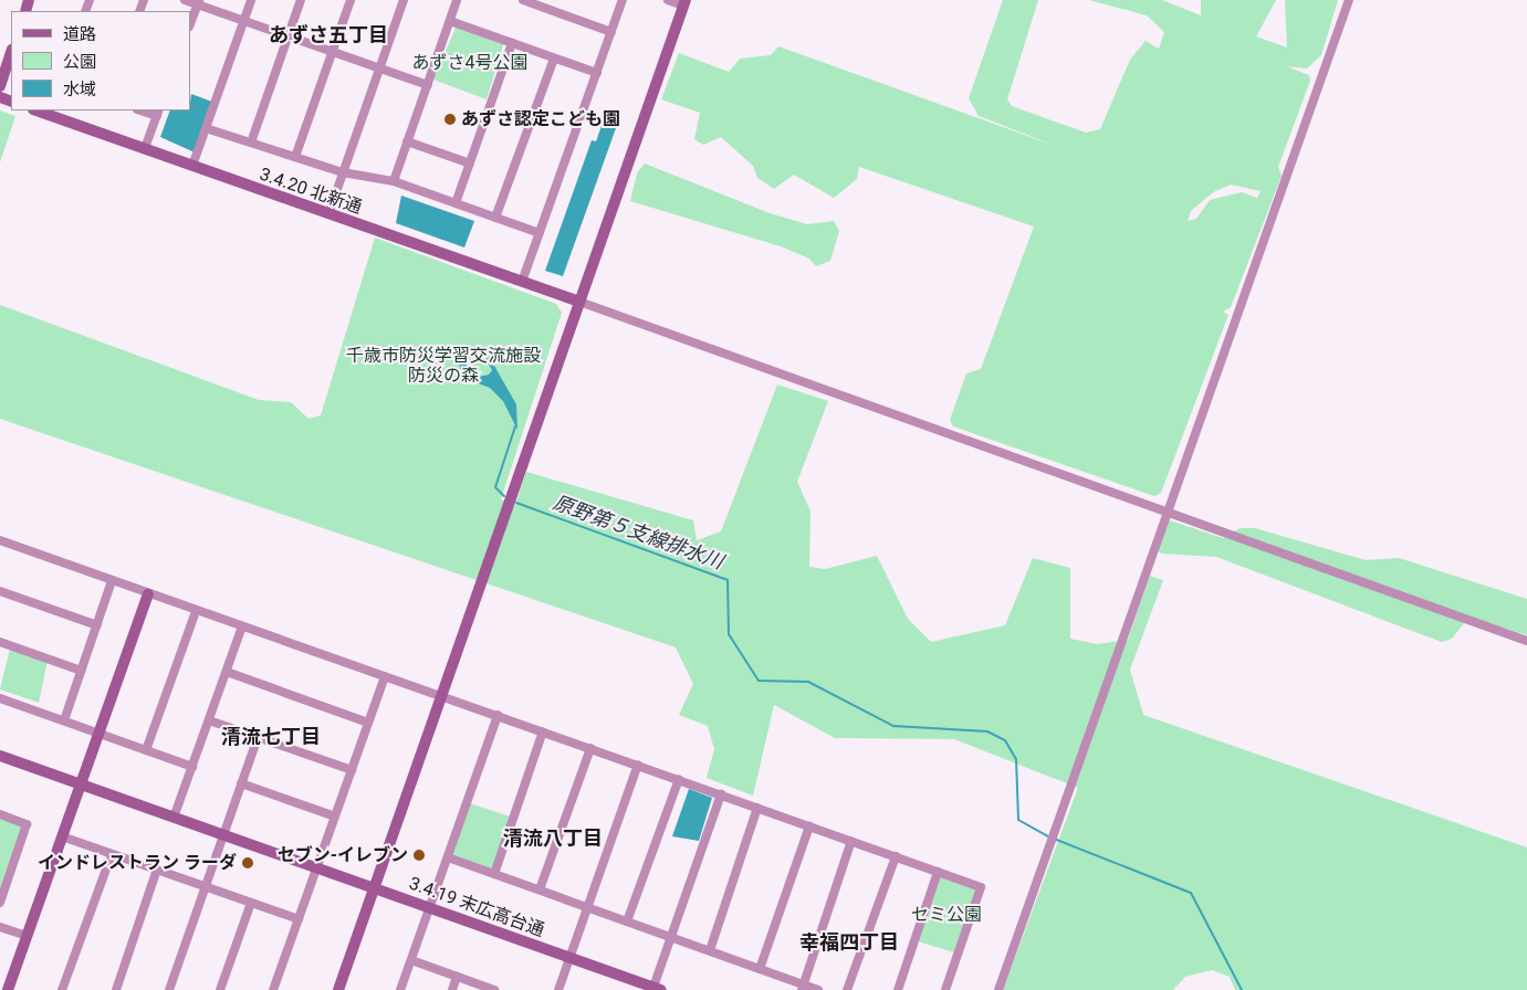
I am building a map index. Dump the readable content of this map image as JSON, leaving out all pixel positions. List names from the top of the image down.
{
  "streets": {
    "street": ["3.4.20 北新通", "3.4.19 末広高台通"]
  },
  "districts": [
    "あずさ五丁目",
    "清流七丁目",
    "清流八丁目",
    "幸福四丁目"
  ],
  "water": ["原野第５支線排水川"],
  "parks": ["あずさ4号公園", "千歳市防災学習交流施設 防災の森", "セミ公園"],
  "places": ["あずさ認定こども園", "セブン-イレブン", "インドレストラン ラーダ"],
  "legend": ["道路", "公園", "水域"]
}
